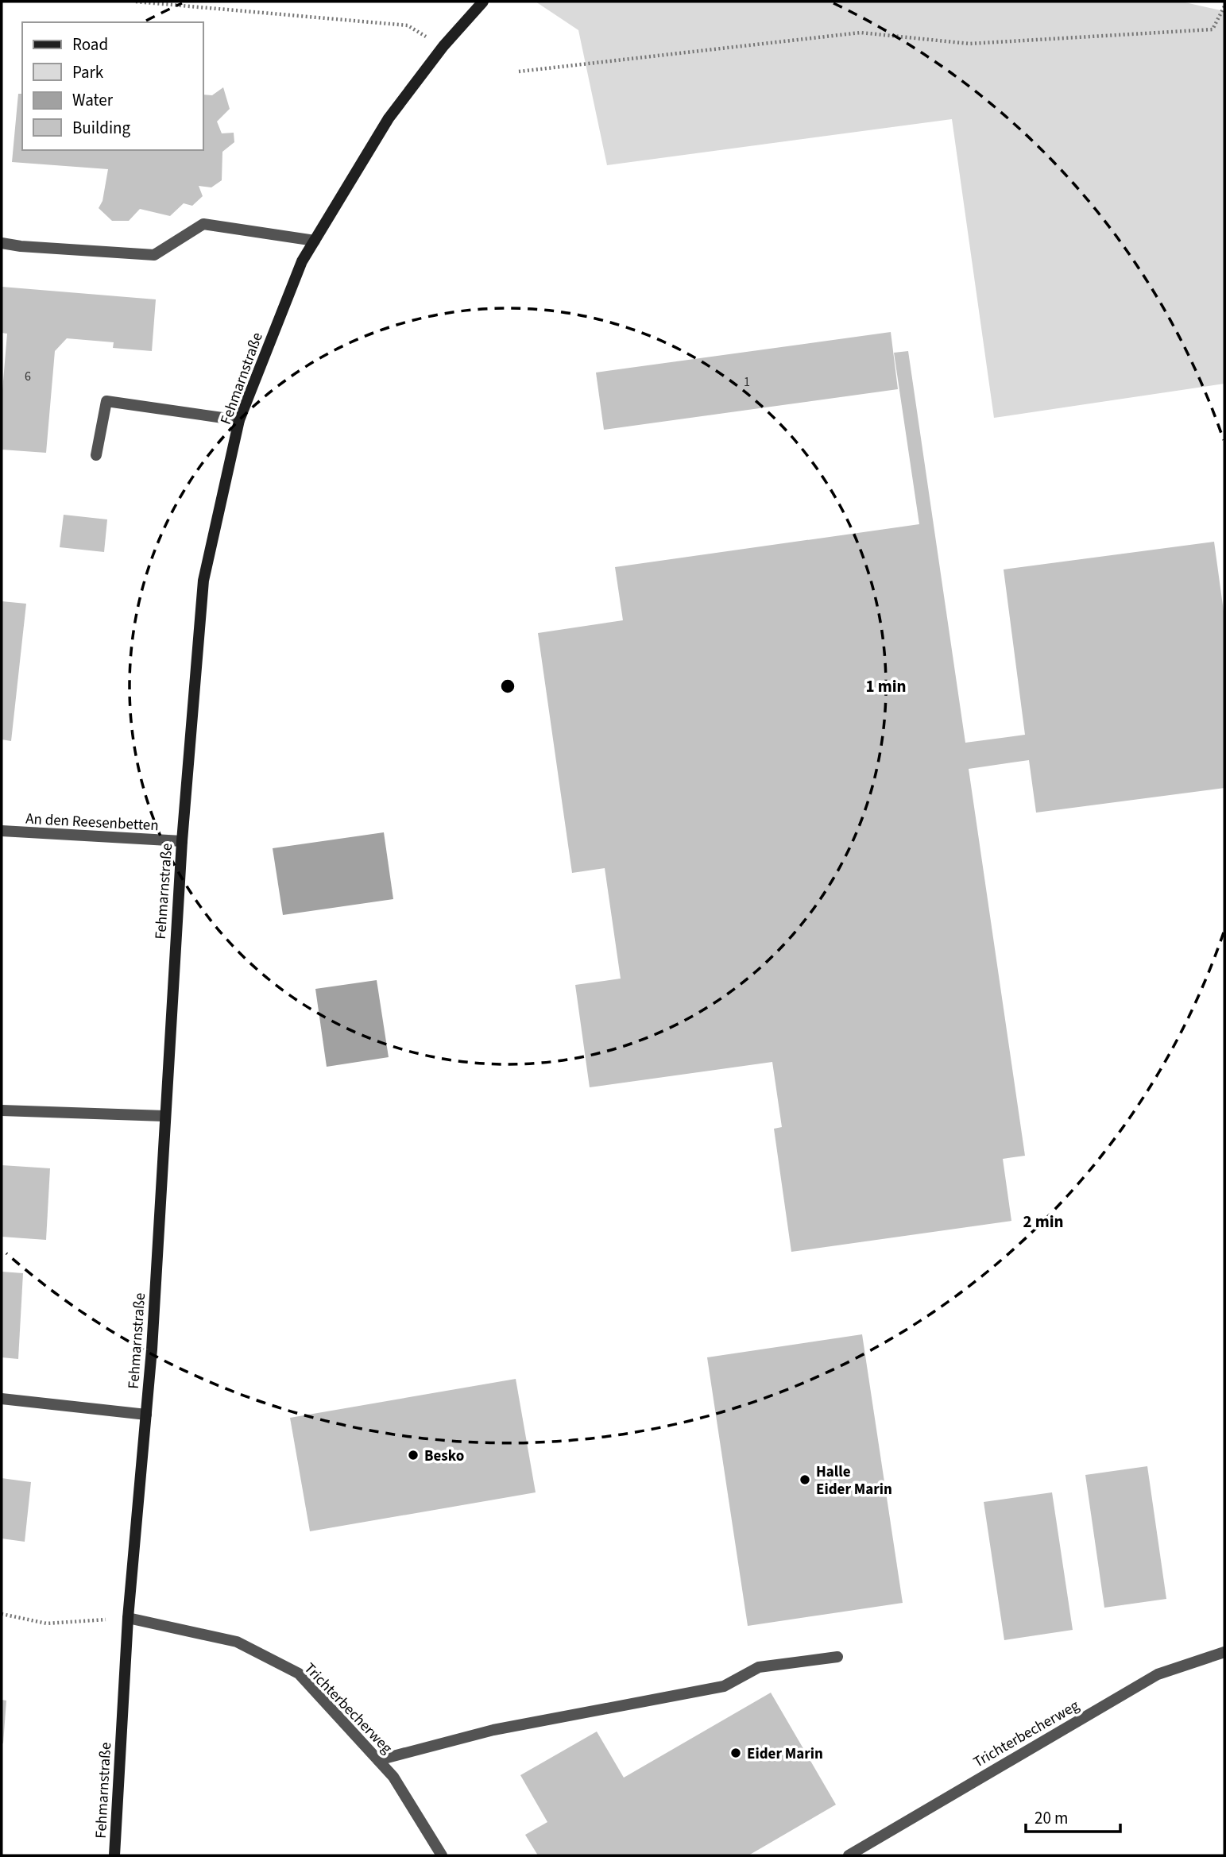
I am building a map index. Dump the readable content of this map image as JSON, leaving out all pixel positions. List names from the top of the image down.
{
  "streets": {
    "street": ["Fehmarnstraße", "An den Reesenbetten", "Trichterbecherweg"]
  },
  "crossings": [
    ["Fehmarnstraße", "An den Reesenbetten"],
    ["Fehmarnstraße", "Trichterbecherweg"]
  ],
  "places": ["Besko", "Halle Eider Marin", "Eider Marin"],
  "house_numbers": ["6", "1"],
  "legend": [
    "Road",
    "Park",
    "Water",
    "Building"
  ],
  "scale_bar": "20 m",
  "rings": ["1 min", "2 min"]
}
